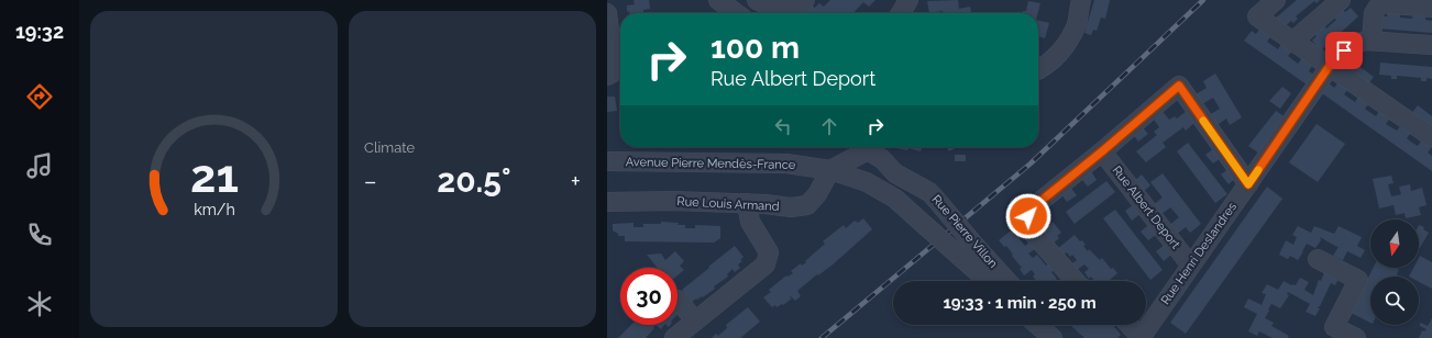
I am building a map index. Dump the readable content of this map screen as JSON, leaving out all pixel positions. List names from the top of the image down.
{
  "streets": {
    "street": [
      "Avenue Pierre Mendès-France",
      "Rue Louis Armand",
      "Rue Albert Deport",
      "Rue Pierre Villon",
      "Rue Henri Deslandres"
    ]
  },
  "crossings": [
    ["Avenue Pierre Mendès-France", "Rue Louis Armand"],
    ["Avenue Pierre Mendès-France", "Rue Pierre Villon"],
    ["Rue Albert Deport", "Rue Henri Deslandres"]
  ],
  "north": "bottom",
  "page": {
    "tabs": "19:32",
    "tile": "Climate",
    "turn": ["100 m", "Rue Albert Deport"],
    "heat": ["−", "20.5°", "+"],
    "limit": "30",
    "trip": "19:33 · 1 min · 250 m",
    "gauge": ["21", "km/h"]
  }
}
